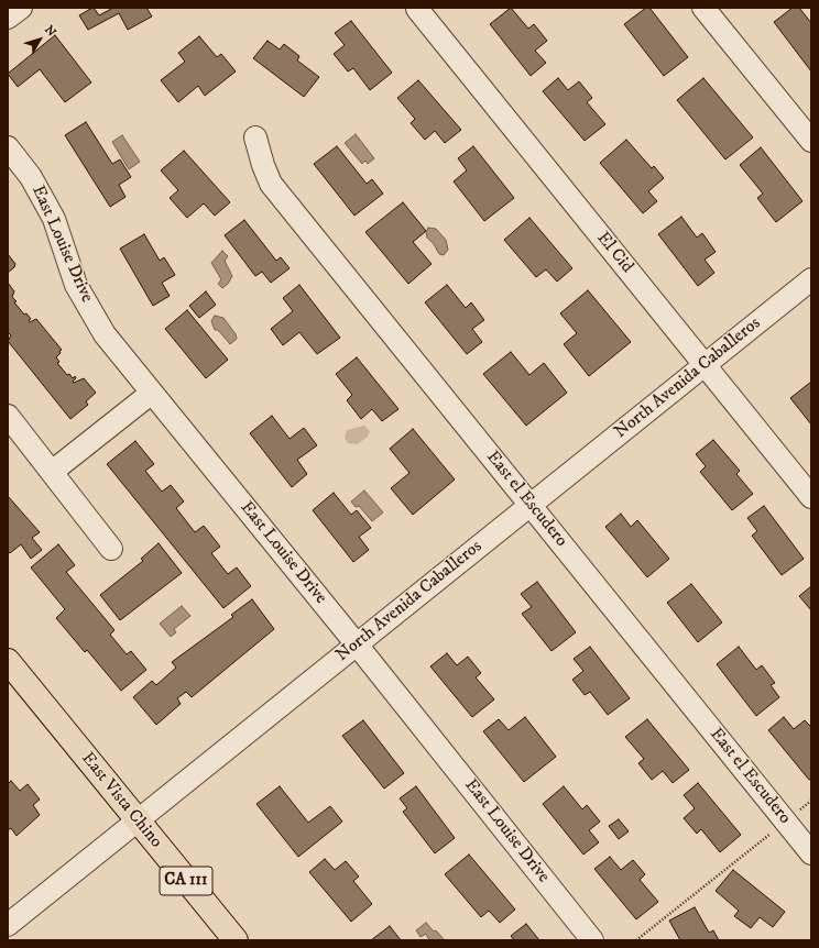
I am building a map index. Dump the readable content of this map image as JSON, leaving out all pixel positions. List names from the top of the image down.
{
  "streets": {
    "main road": ["East Vista Chino", "CA 111"],
    "street": [
      "East Louise Drive",
      "El Cid",
      "North Avenida Caballeros",
      "East el Escudero"
    ]
  },
  "crossings": [
    ["East Louise Drive", "North Avenida Caballeros"],
    ["El Cid", "North Avenida Caballeros"],
    ["North Avenida Caballeros", "East el Escudero"],
    ["North Avenida Caballeros", "East Vista Chino"]
  ],
  "north": "top right"
}
